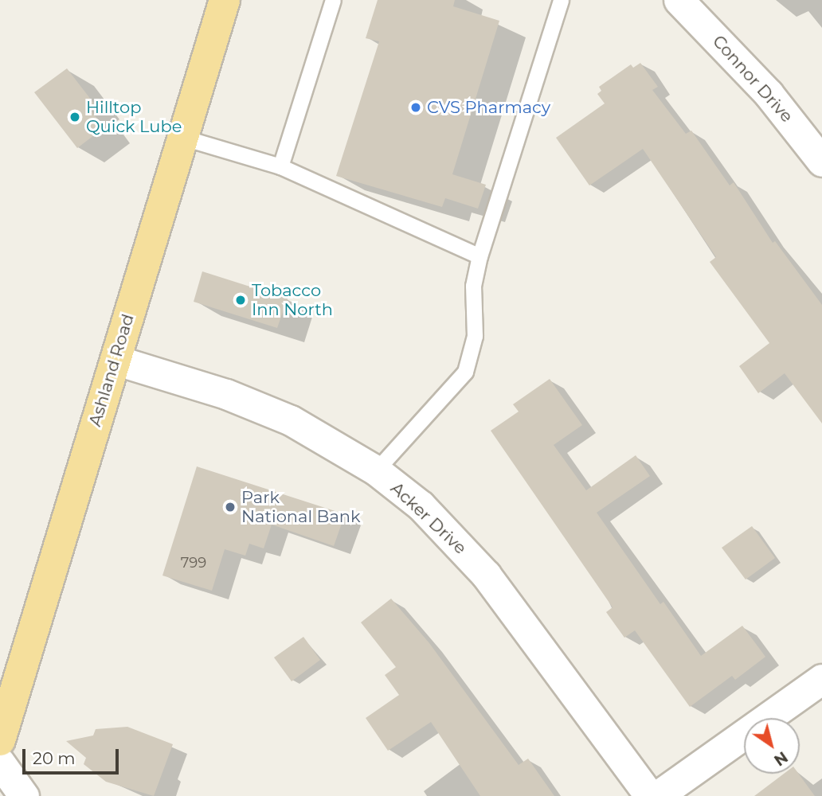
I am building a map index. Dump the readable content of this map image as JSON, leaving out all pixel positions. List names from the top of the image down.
{
  "streets": {
    "main road": ["Ashland Road"],
    "street": ["Connor Drive", "Acker Drive"]
  },
  "crossings": [
    ["Ashland Road", "Acker Drive"]
  ],
  "places": [
    "CVS Pharmacy",
    "Hilltop Quick Lube",
    "Tobacco Inn North",
    "Park National Bank"
  ],
  "house_numbers": ["799"],
  "scale_bar": "20 m",
  "north": "bottom right"
}
